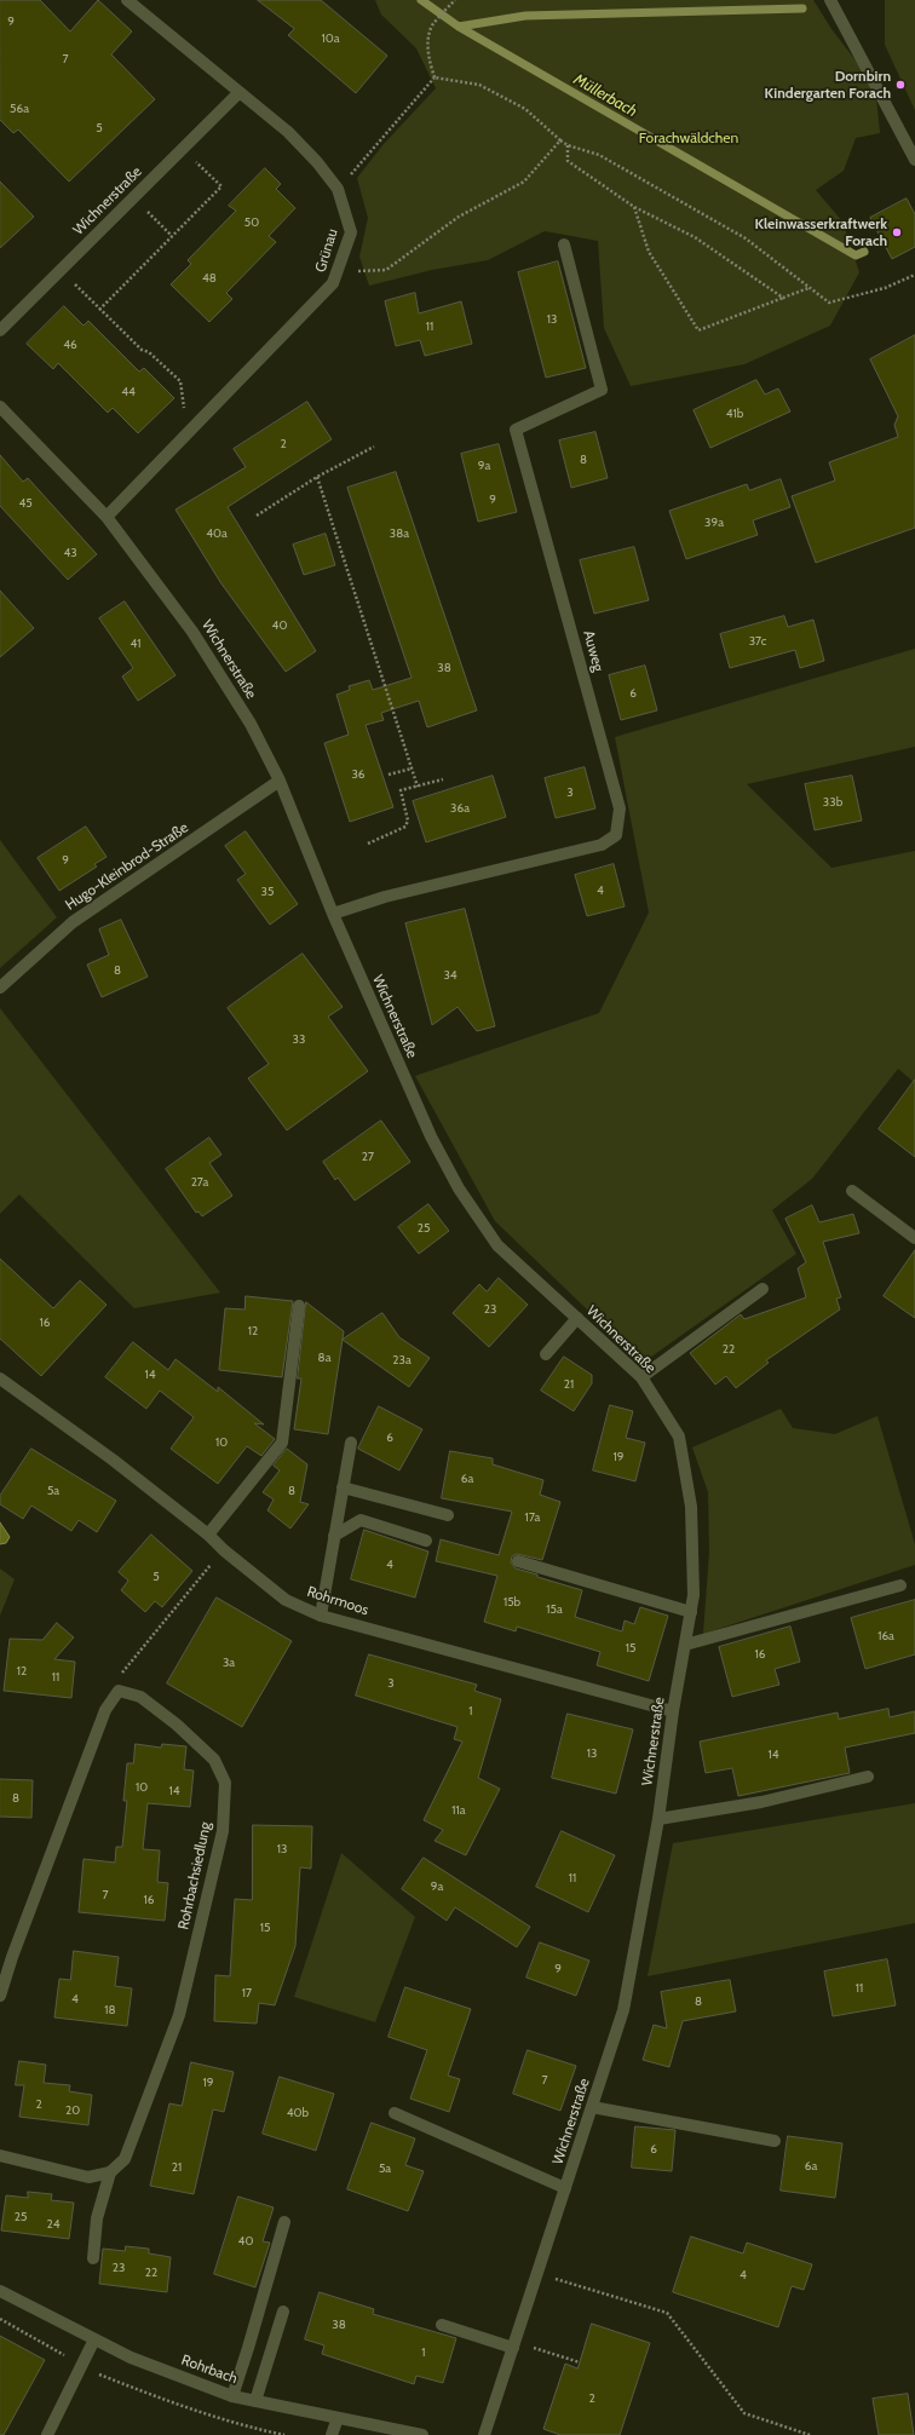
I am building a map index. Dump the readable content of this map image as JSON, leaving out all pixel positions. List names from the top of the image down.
{
  "streets": {
    "street": [
      "Wichnerstraße",
      "Grünau",
      "Auweg",
      "Hugo-Kleinbrod-Straße",
      "Rohrmoos",
      "Rohrbachsiedlung",
      "Rohrbach"
    ]
  },
  "crossings": [
    ["Wichnerstraße", "Grünau"],
    ["Wichnerstraße", "Auweg"],
    ["Wichnerstraße", "Hugo-Kleinbrod-Straße"],
    ["Wichnerstraße", "Rohrmoos"]
  ],
  "water": ["Müllerbach"],
  "parks": ["Forachwäldchen"],
  "places": ["Dornbirn Kindergarten Forach", "Kleinwasserkraftwerk Forach"],
  "house_numbers": [
    "9",
    "10a",
    "7",
    "56a",
    "5",
    "50",
    "48",
    "13",
    "11",
    "46",
    "44",
    "41b",
    "2",
    "8",
    "9a",
    "9",
    "45",
    "39a",
    "40a",
    "38a",
    "43",
    "40",
    "37c",
    "41",
    "38",
    "6",
    "36",
    "3",
    "33b",
    "36a",
    "9",
    "4",
    "35",
    "8",
    "34",
    "33",
    "27",
    "27a",
    "25",
    "23",
    "16",
    "12",
    "22",
    "8a",
    "23a",
    "14",
    "21",
    "6",
    "10",
    "19",
    "6a",
    "5a",
    "8",
    "17a",
    "4",
    "5",
    "15b",
    "15a",
    "16a",
    "15",
    "16",
    "3a",
    "12",
    "11",
    "3",
    "1",
    "13",
    "14",
    "10",
    "14",
    "8",
    "11a",
    "13",
    "11",
    "9a",
    "7",
    "16",
    "15",
    "9",
    "11",
    "17",
    "4",
    "8",
    "18",
    "7",
    "19",
    "2",
    "20",
    "40b",
    "6",
    "6a",
    "21",
    "5a",
    "25",
    "24",
    "40",
    "23",
    "22",
    "4",
    "38",
    "1",
    "2"
  ]
}
